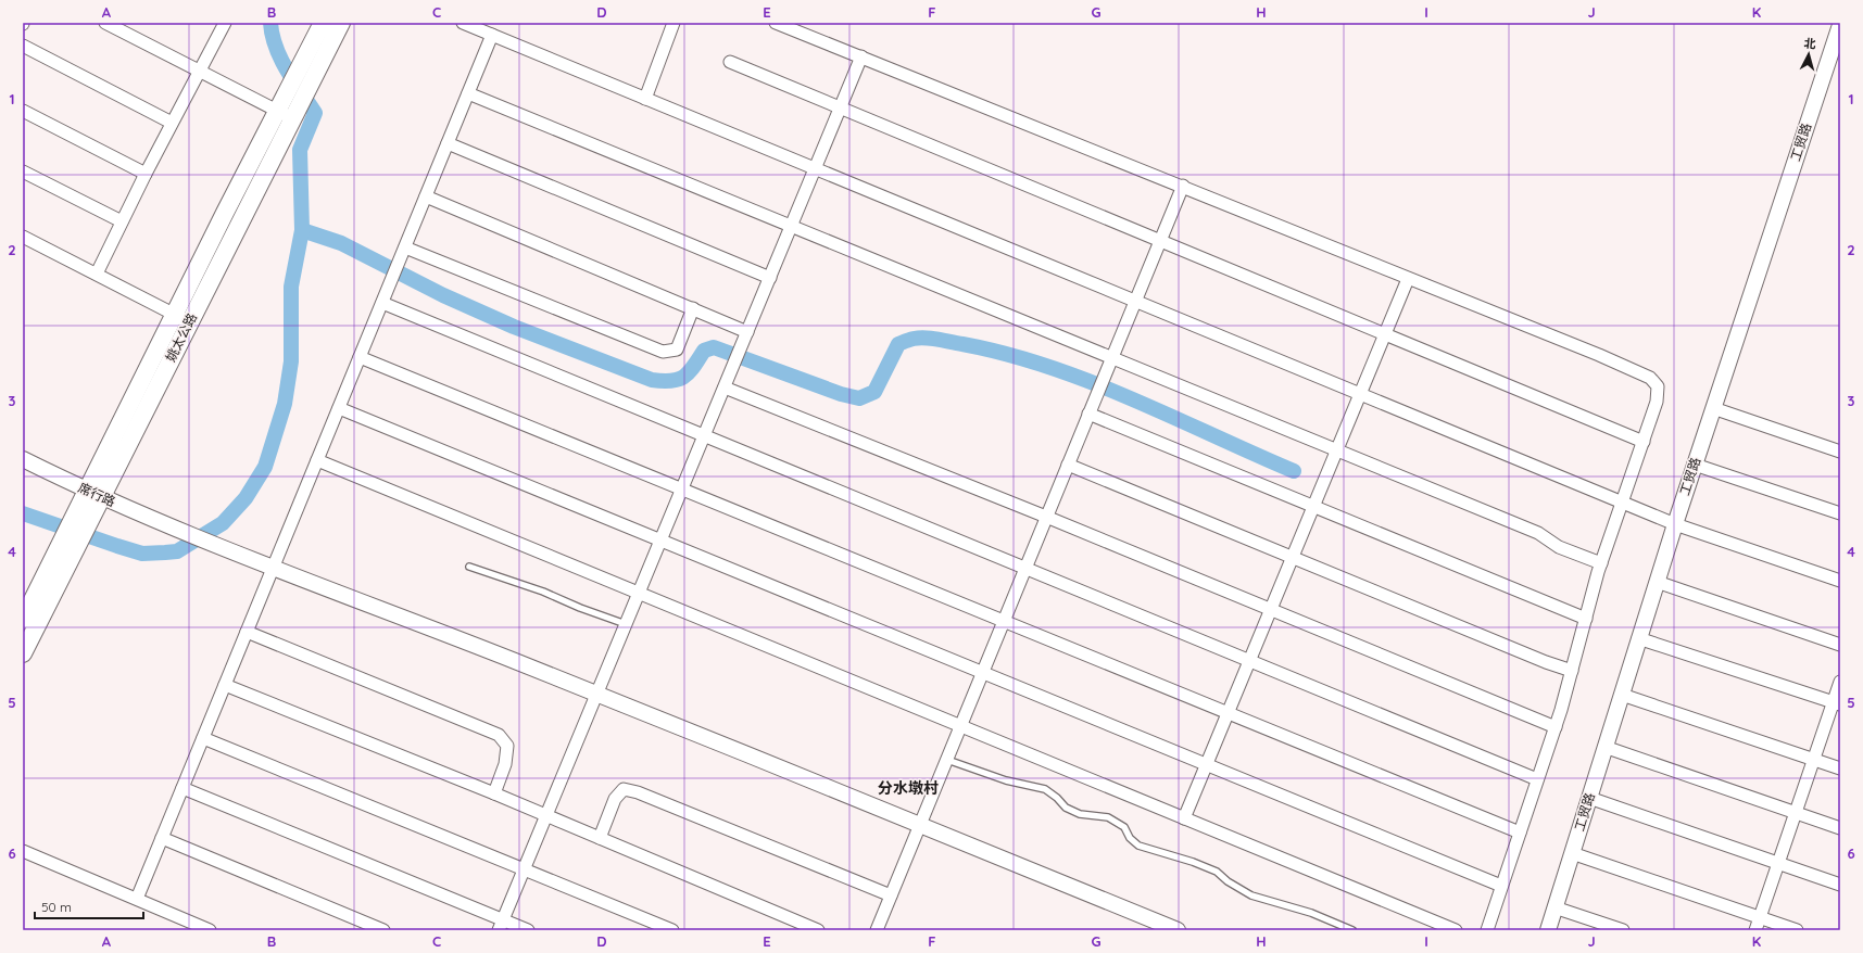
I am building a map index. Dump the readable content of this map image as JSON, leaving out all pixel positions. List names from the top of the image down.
{
  "streets": {
    "main road": ["姚太公路"],
    "street": ["工贸路", "席行路"]
  },
  "crossings": [
    ["姚太公路", "席行路"]
  ],
  "districts": ["分水墩村"],
  "scale_bar": "50 m",
  "north": "top",
  "grid": {
    "columns": [
      "A",
      "B",
      "C",
      "D",
      "E",
      "F",
      "G",
      "H",
      "I",
      "J",
      "K"
    ],
    "rows": [
      "1",
      "2",
      "3",
      "4",
      "5",
      "6"
    ]
  }
}
